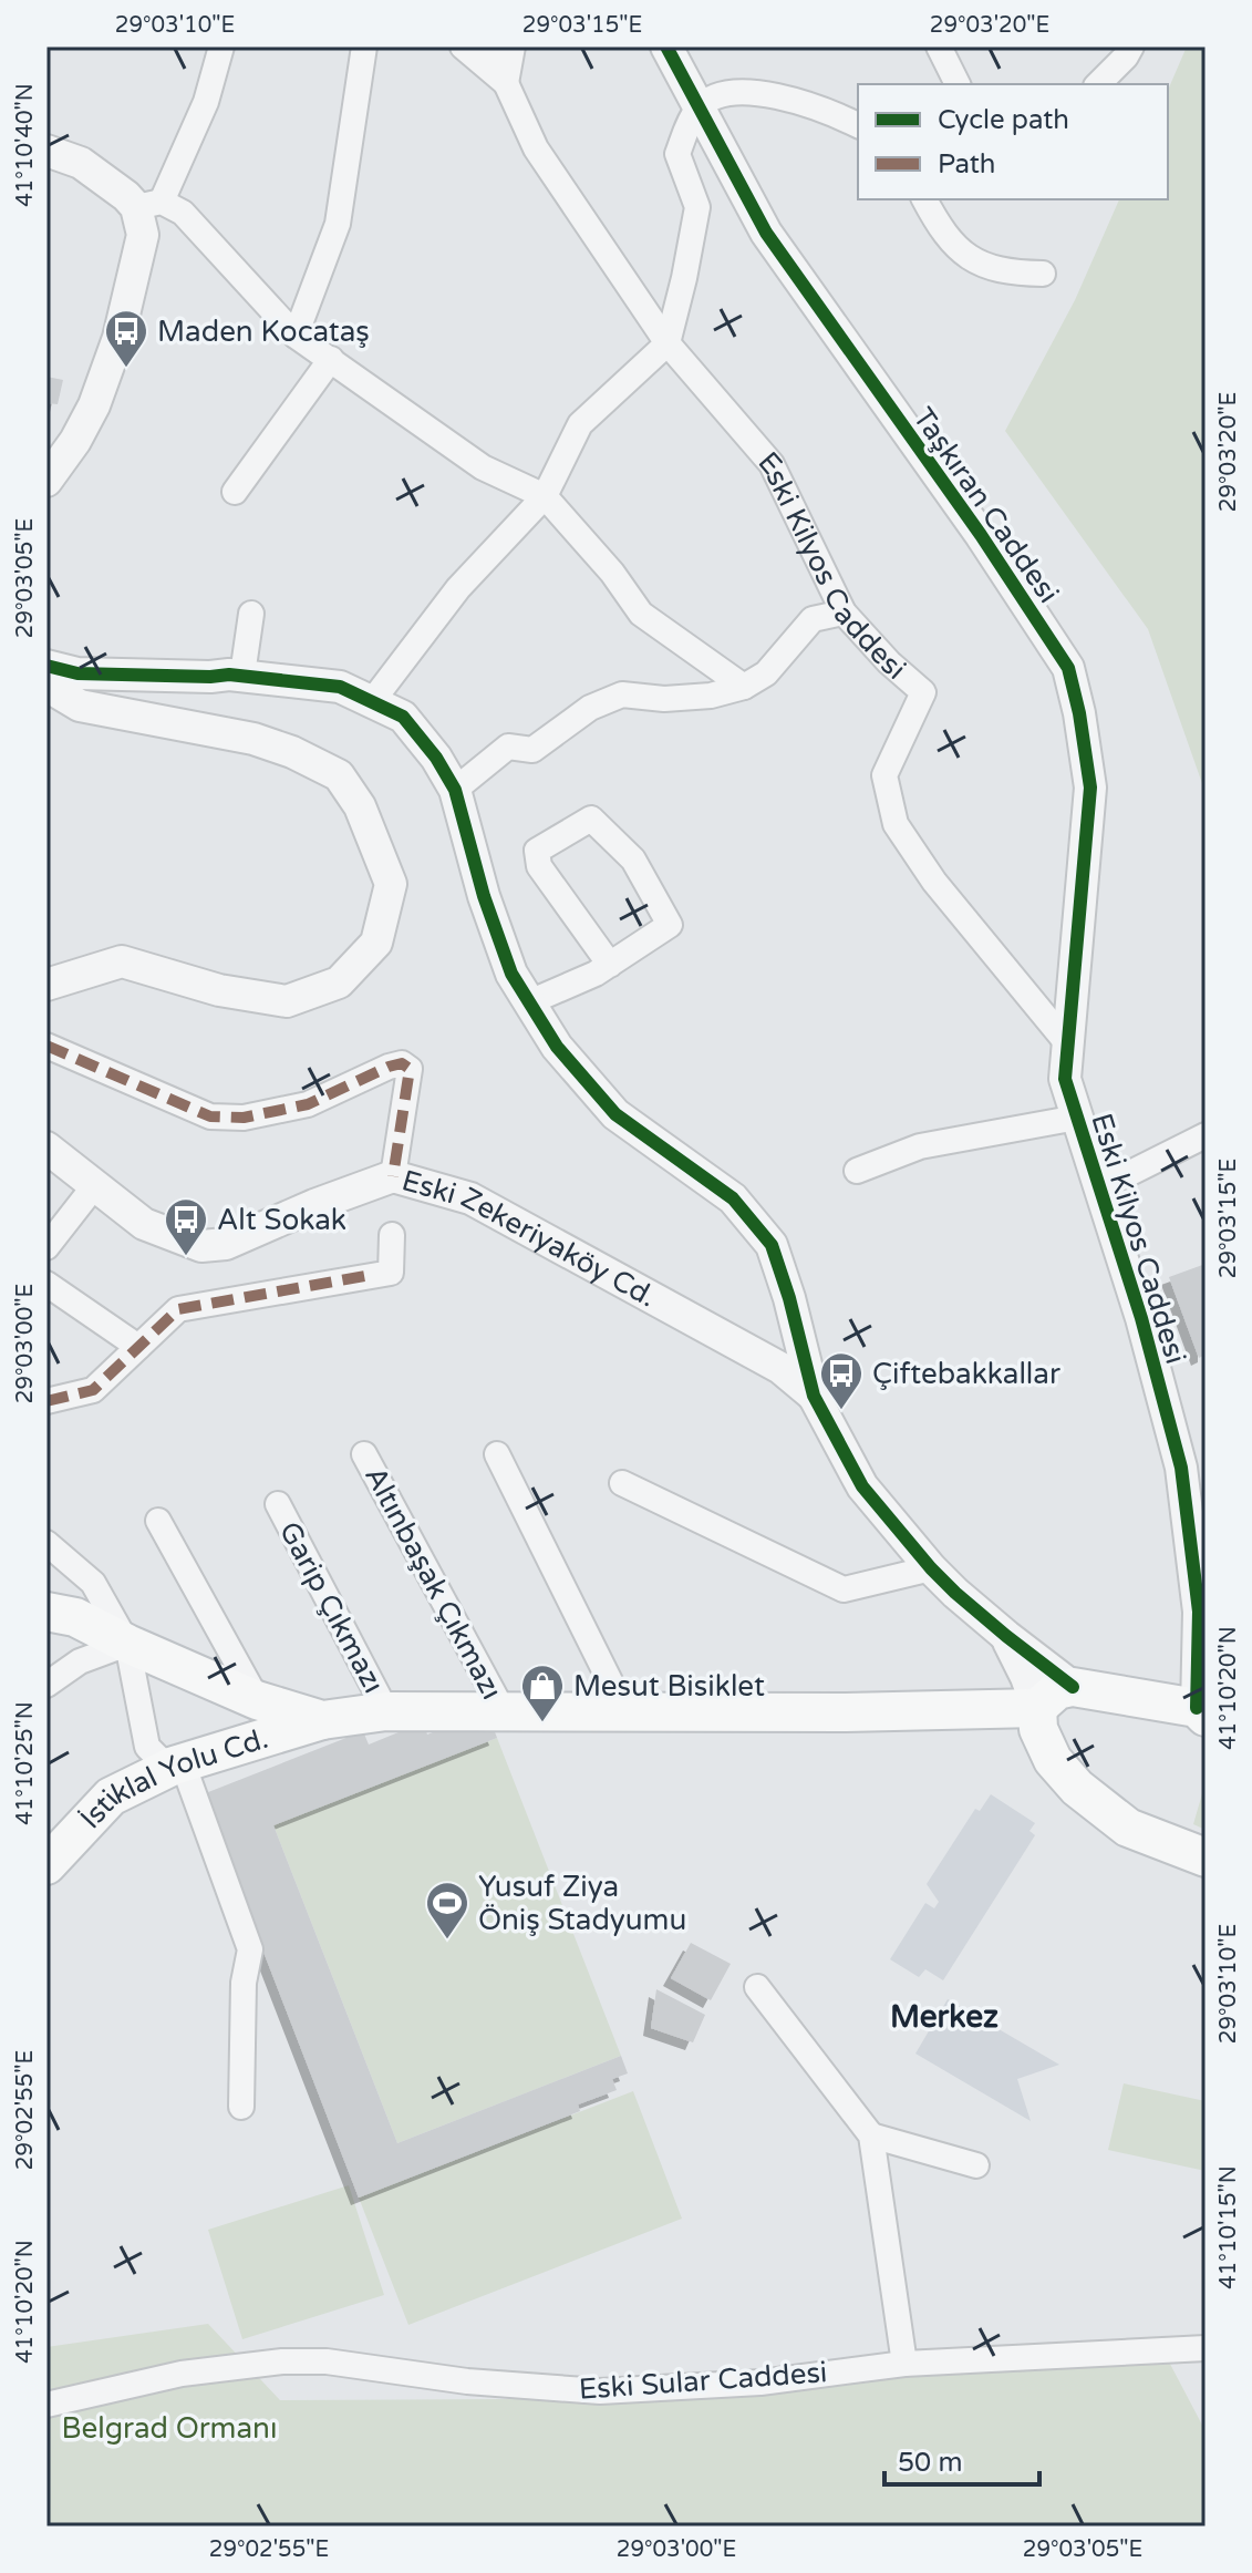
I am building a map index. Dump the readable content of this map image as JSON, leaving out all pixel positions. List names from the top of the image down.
{
  "streets": {
    "main road": ["İstiklal Yolu Cd."],
    "street": [
      "Taşkıran Caddesi",
      "Eski Kilyos Caddesi",
      "Eski Zekeriyaköy Cd.",
      "Altınbaşak Çıkmazı",
      "Garip Çıkmazı",
      "Eski Sular Caddesi"
    ]
  },
  "crossings": [
    ["Taşkıran Caddesi", "Eski Kilyos Caddesi"],
    ["Altınbaşak Çıkmazı", "İstiklal Yolu Cd."],
    ["Garip Çıkmazı", "İstiklal Yolu Cd."]
  ],
  "districts": ["Merkez"],
  "parks": ["Belgrad Ormanı"],
  "places": {
    "bus stop": ["Maden Kocataş", "Alt Sokak", "Çiftebakkallar"],
    "shop": ["Mesut Bisiklet"],
    "sports": ["Yusuf Ziya Öniş Stadyumu"]
  },
  "legend": ["Cycle path", "Path"],
  "scale_bar": "50 m",
  "coordinates": [
    "29°03'10\"E",
    "29°03'15\"E",
    "29°03'20\"E",
    "41°10'40\"N",
    "29°03'05\"E",
    "29°03'00\"E",
    "41°10'20\"N",
    "41°10'25\"N",
    "29°02'55\"E",
    "41°10'15\"N"
  ]
}
